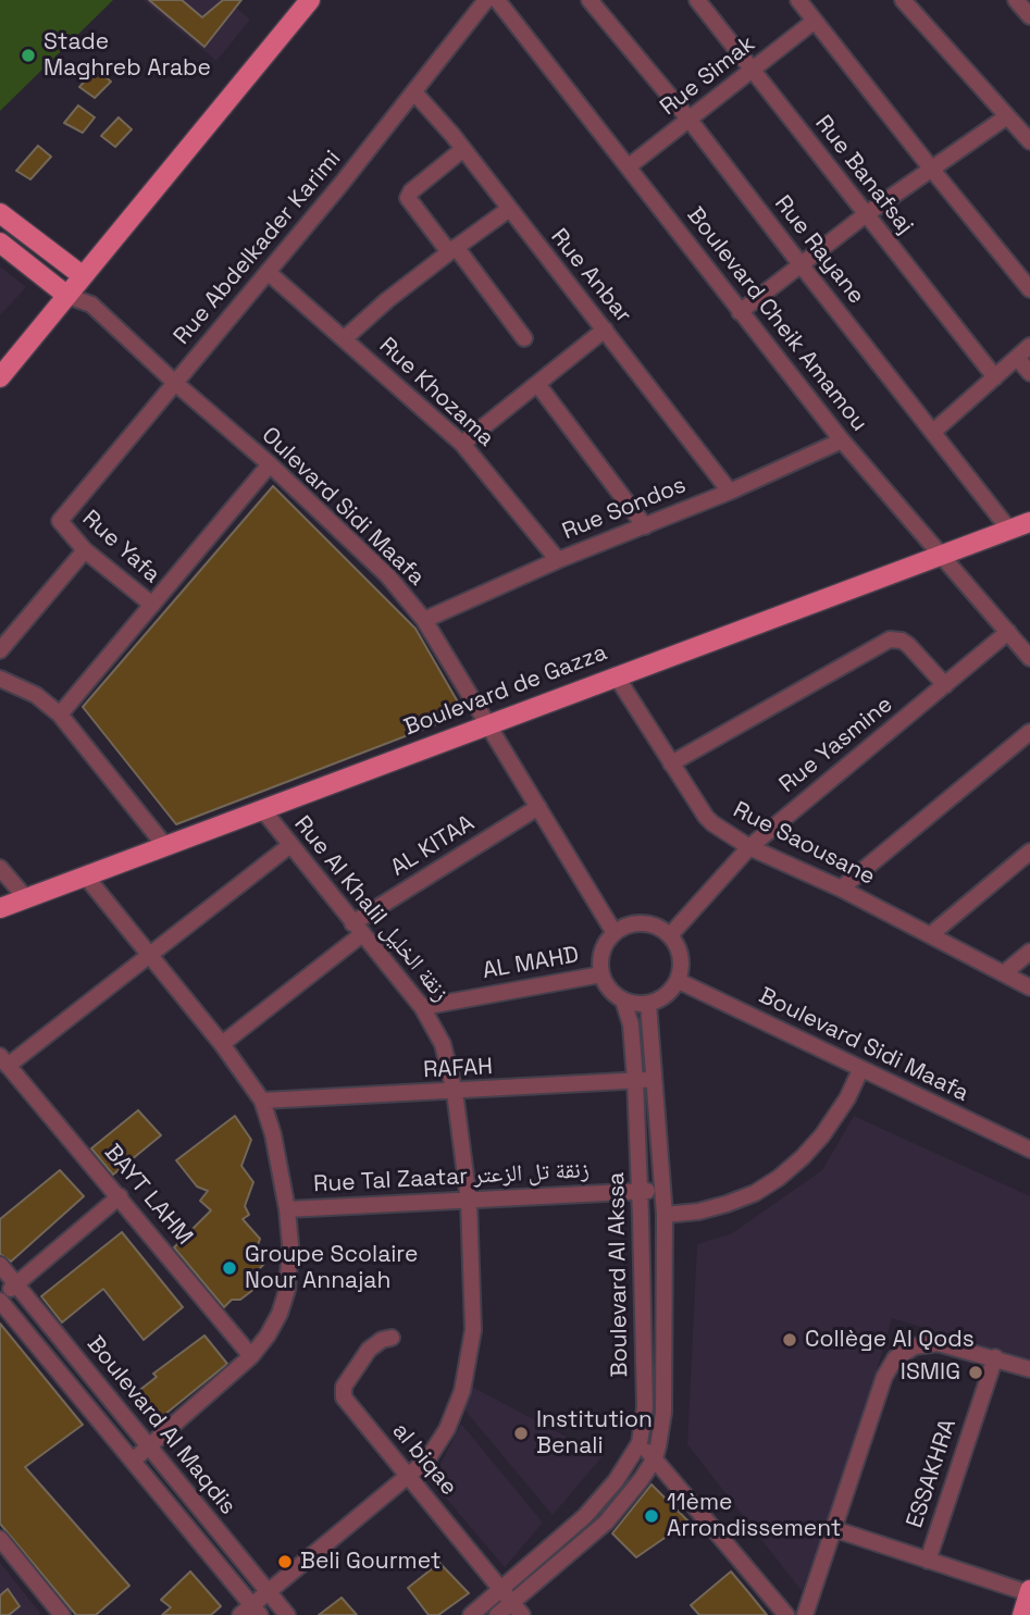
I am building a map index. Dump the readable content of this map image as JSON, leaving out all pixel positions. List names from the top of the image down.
{
  "streets": {
    "main road": ["Boulevard de Gazza"],
    "street": [
      "Rue Simak",
      "Rue Banafsaj",
      "Rue Abdelkader Karimi",
      "Rue Rayane",
      "Rue Anbar",
      "Boulevard Cheik Amamou",
      "Rue Khozama",
      "Oulevard Sidi Maafa",
      "Rue Sondos",
      "Rue Yafa",
      "Rue Yasmine",
      "Rue Saousane",
      "AL KITAA",
      "Rue Al Khalil زنقة الخليل",
      "AL MAHD",
      "Boulevard Sidi Maafa",
      "RAFAH",
      "Rue Tal Zaatar زنقة تل الزعتر",
      "BAYT LAHM",
      "Boulevard Al Akssa",
      "Boulevard Al Maqdis",
      "al biqae",
      "ESSAKHRA"
    ]
  },
  "crossings": [
    ["Rue Simak", "Rue Banafsaj"],
    ["Rue Simak", "Rue Rayane"],
    ["Rue Simak", "Boulevard Cheik Amamou"],
    ["Rue Abdelkader Karimi", "Rue Anbar"],
    ["Rue Abdelkader Karimi", "Rue Khozama"],
    ["Rue Abdelkader Karimi", "Oulevard Sidi Maafa"],
    ["Rue Abdelkader Karimi", "Rue Yafa"],
    ["Rue Rayane", "Boulevard de Gazza"],
    ["Rue Anbar", "Rue Sondos"],
    ["Boulevard Cheik Amamou", "Rue Sondos"],
    ["Boulevard Cheik Amamou", "Boulevard de Gazza"],
    ["Boulevard Cheik Amamou", "Rue Yasmine"],
    ["Rue Khozama", "Rue Sondos"],
    ["Oulevard Sidi Maafa", "Rue Sondos"],
    ["Oulevard Sidi Maafa", "Boulevard de Gazza"],
    ["Oulevard Sidi Maafa", "Rue Yasmine"],
    ["Oulevard Sidi Maafa", "AL KITAA"],
    ["Oulevard Sidi Maafa", "AL MAHD"],
    ["Oulevard Sidi Maafa", "Boulevard Sidi Maafa"],
    ["Oulevard Sidi Maafa", "Boulevard Al Akssa"],
    ["Boulevard de Gazza", "Rue Saousane"],
    ["Boulevard de Gazza", "Rue Al Khalil زنقة الخليل"],
    ["Rue Yasmine", "Rue Saousane"],
    ["Rue Yasmine", "AL MAHD"],
    ["Rue Yasmine", "Boulevard Sidi Maafa"],
    ["Rue Yasmine", "Boulevard Al Akssa"],
    ["AL KITAA", "Rue Al Khalil زنقة الخليل"],
    ["Rue Al Khalil زنقة الخليل", "AL MAHD"],
    ["Rue Al Khalil زنقة الخليل", "RAFAH"],
    ["Rue Al Khalil زنقة الخليل", "Rue Tal Zaatar زنقة تل الزعتر"],
    ["Rue Al Khalil زنقة الخليل", "BAYT LAHM"],
    ["Rue Al Khalil زنقة الخليل", "Boulevard Al Maqdis"],
    ["Rue Al Khalil زنقة الخليل", "al biqae"],
    ["AL MAHD", "Boulevard Sidi Maafa"],
    ["AL MAHD", "Boulevard Al Akssa"],
    ["Boulevard Sidi Maafa", "Boulevard Al Akssa"],
    ["RAFAH", "Boulevard Al Akssa"],
    ["Rue Tal Zaatar زنقة تل الزعتر", "Boulevard Al Akssa"],
    ["Boulevard Al Akssa", "al biqae"]
  ],
  "places": [
    "Stade Maghreb Arabe",
    "Groupe Scolaire Nour Annajah",
    "Collège Al Qods",
    "ISMIG",
    "Institution Benali",
    "11ème Arrondissement",
    "Beli Gourmet"
  ]
}
